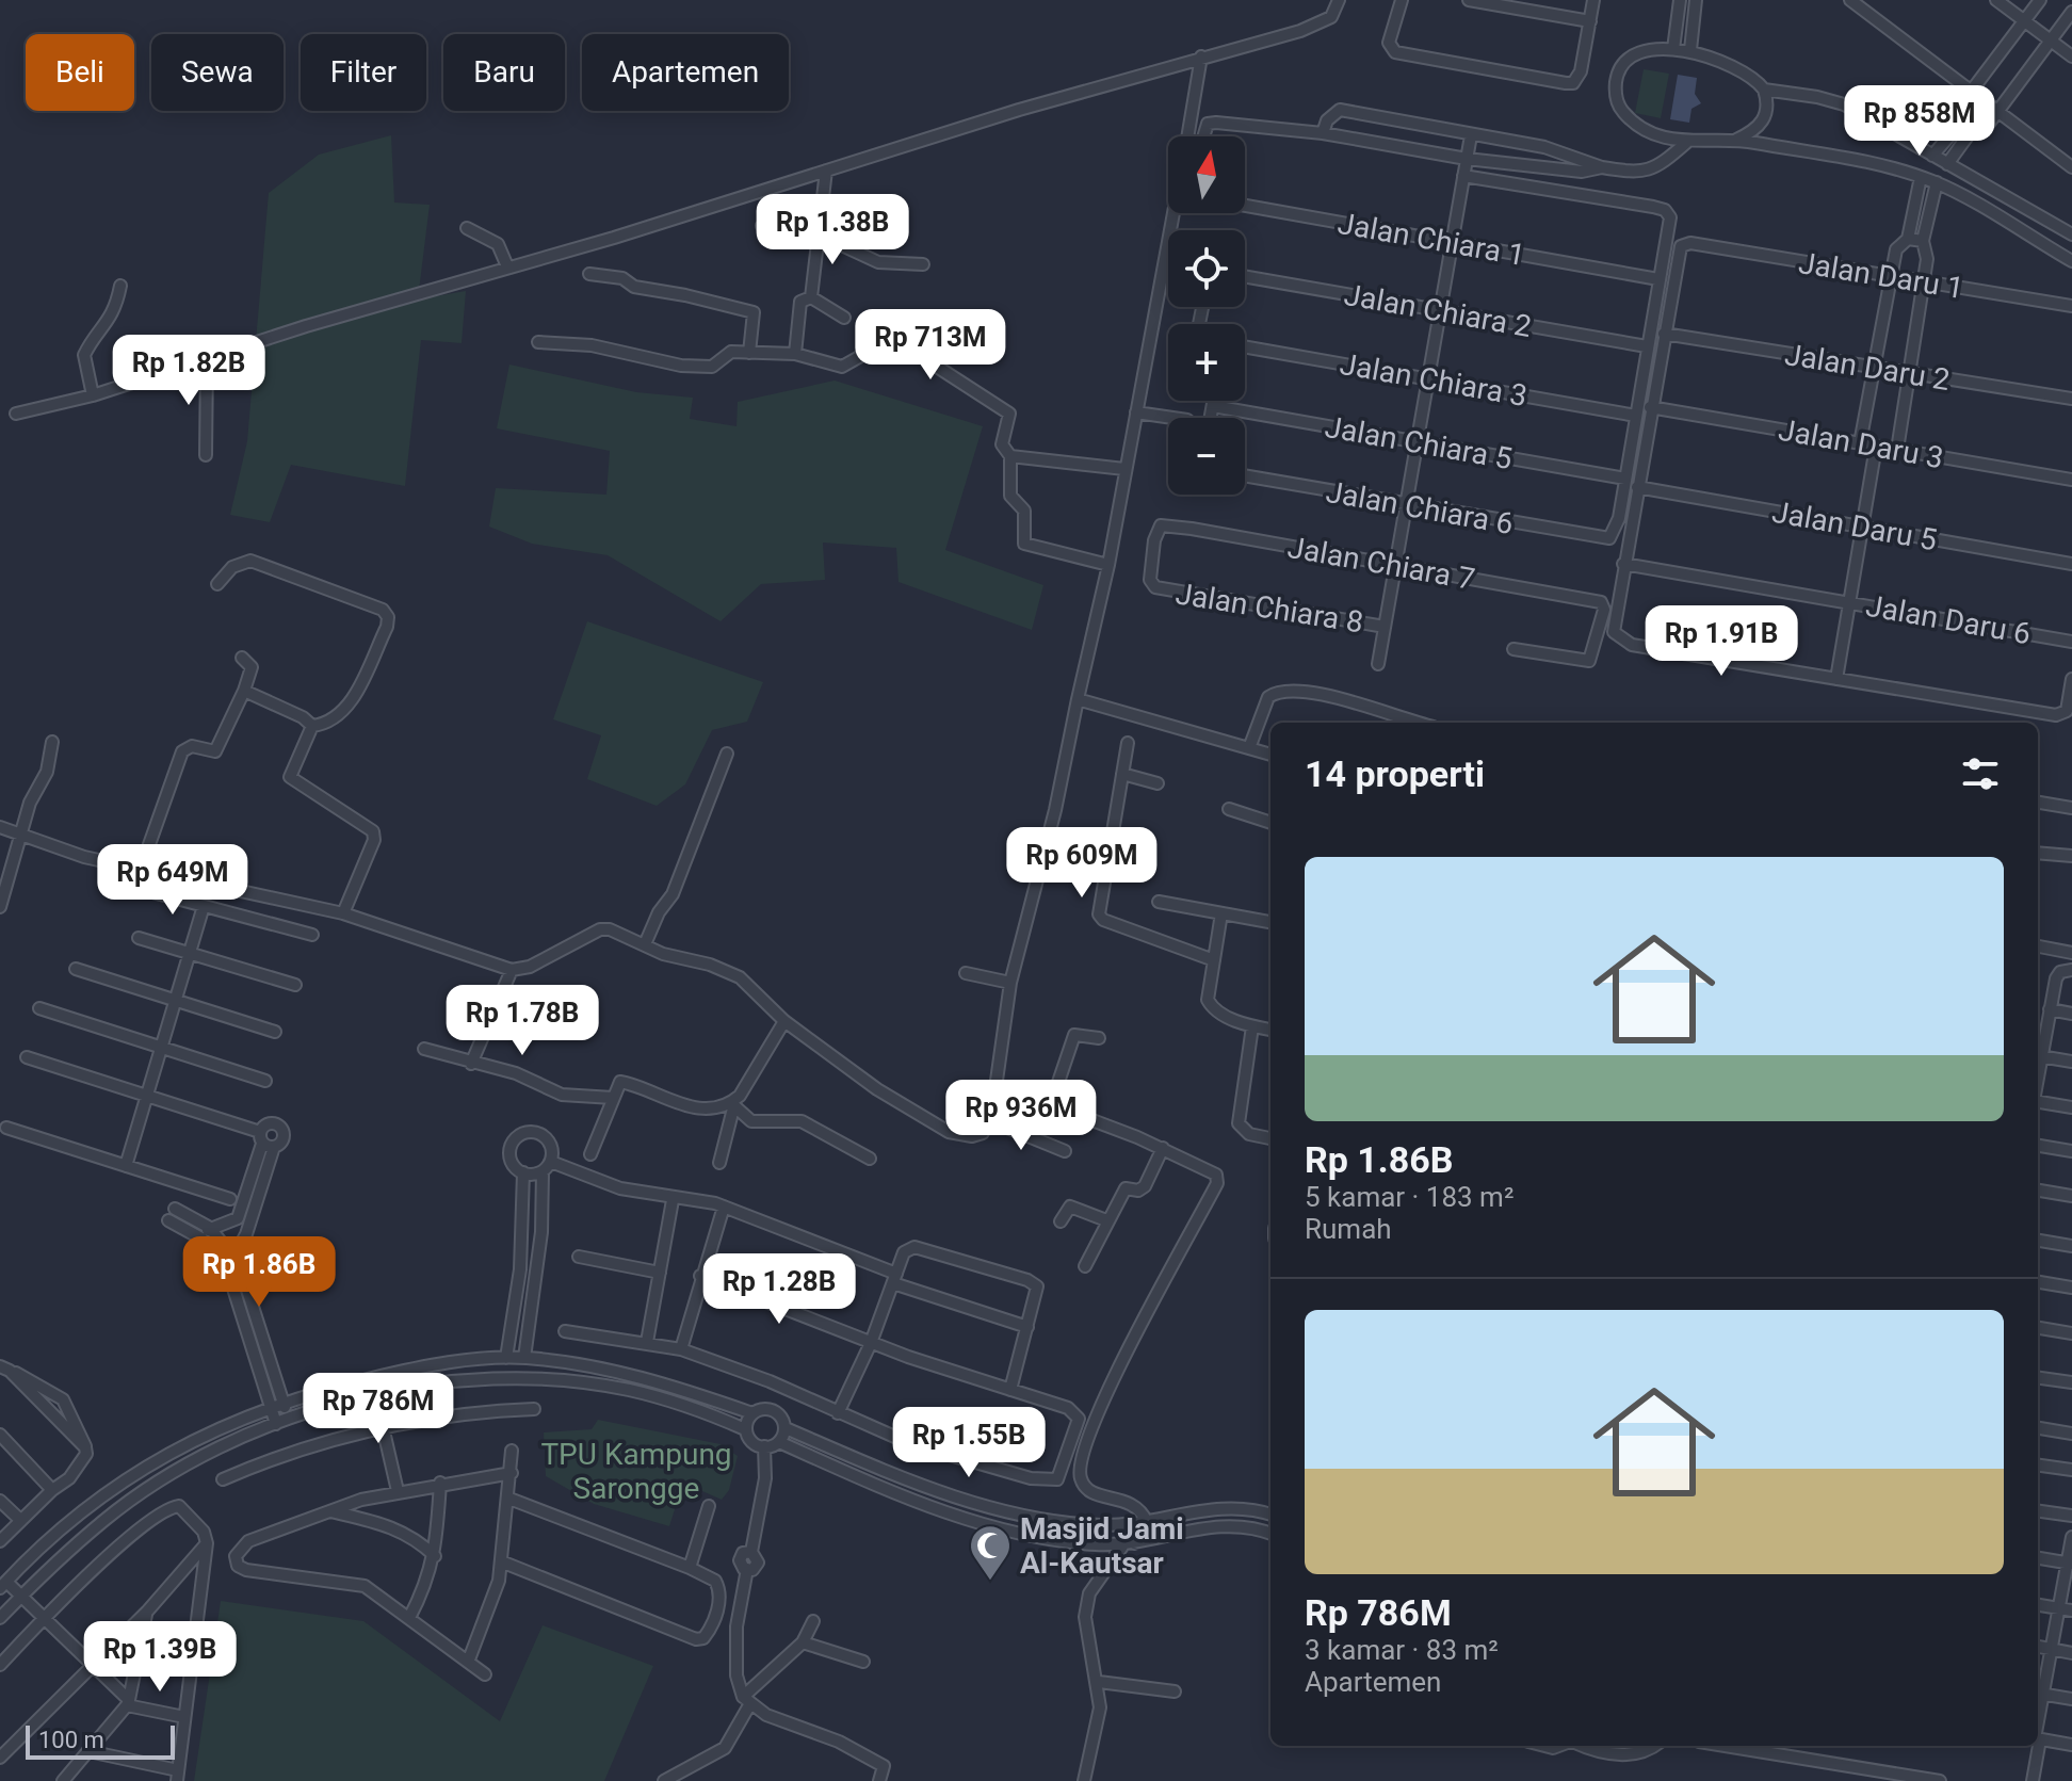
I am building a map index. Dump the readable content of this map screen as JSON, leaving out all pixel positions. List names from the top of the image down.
{
  "streets": {
    "street": [
      "Jalan Chiara 1",
      "Jalan Daru 1",
      "Jalan Chiara 2",
      "Jalan Daru 2",
      "Jalan Chiara 3",
      "Jalan Chiara 5",
      "Jalan Daru 3",
      "Jalan Chiara 6",
      "Jalan Daru 5",
      "Jalan Chiara 7",
      "Jalan Chiara 8",
      "Jalan Daru 6"
    ]
  },
  "crossings": [
    ["Jalan Daru 1", "Jalan Daru 2"],
    ["Jalan Chiara 5", "Jalan Chiara 6"],
    ["Jalan Chiara 7", "Jalan Chiara 8"]
  ],
  "parks": ["TPU Kampung Sarongge"],
  "places": {
    "mosque": ["Masjid Jami Al-Kautsar"]
  },
  "scale_bar": "100 m",
  "north": "top",
  "page": {
    "chip": [
      "Beli",
      "Sewa",
      "Filter",
      "Baru",
      "Apartemen"
    ],
    "price": [
      "Rp 858M",
      "Rp 1.38B",
      "Rp 713M",
      "Rp 1.82B",
      "Rp 1.91B",
      "Rp 609M",
      "Rp 649M",
      "Rp 1.78B",
      "Rp 936M",
      "Rp 1.86B",
      "Rp 1.28B",
      "Rp 786M",
      "Rp 1.55B",
      "Rp 1.39B"
    ],
    "map_buttons": ["+", "−"],
    "heading": "14 properti",
    "list": [
      {
        "name": "Rp 1.86B",
        "note": "5 kamar · 183 m² · Rumah"
      },
      {
        "name": "Rp 786M",
        "note": "3 kamar · 83 m² · Apartemen"
      }
    ],
    "scale": "100 m"
  }
}
